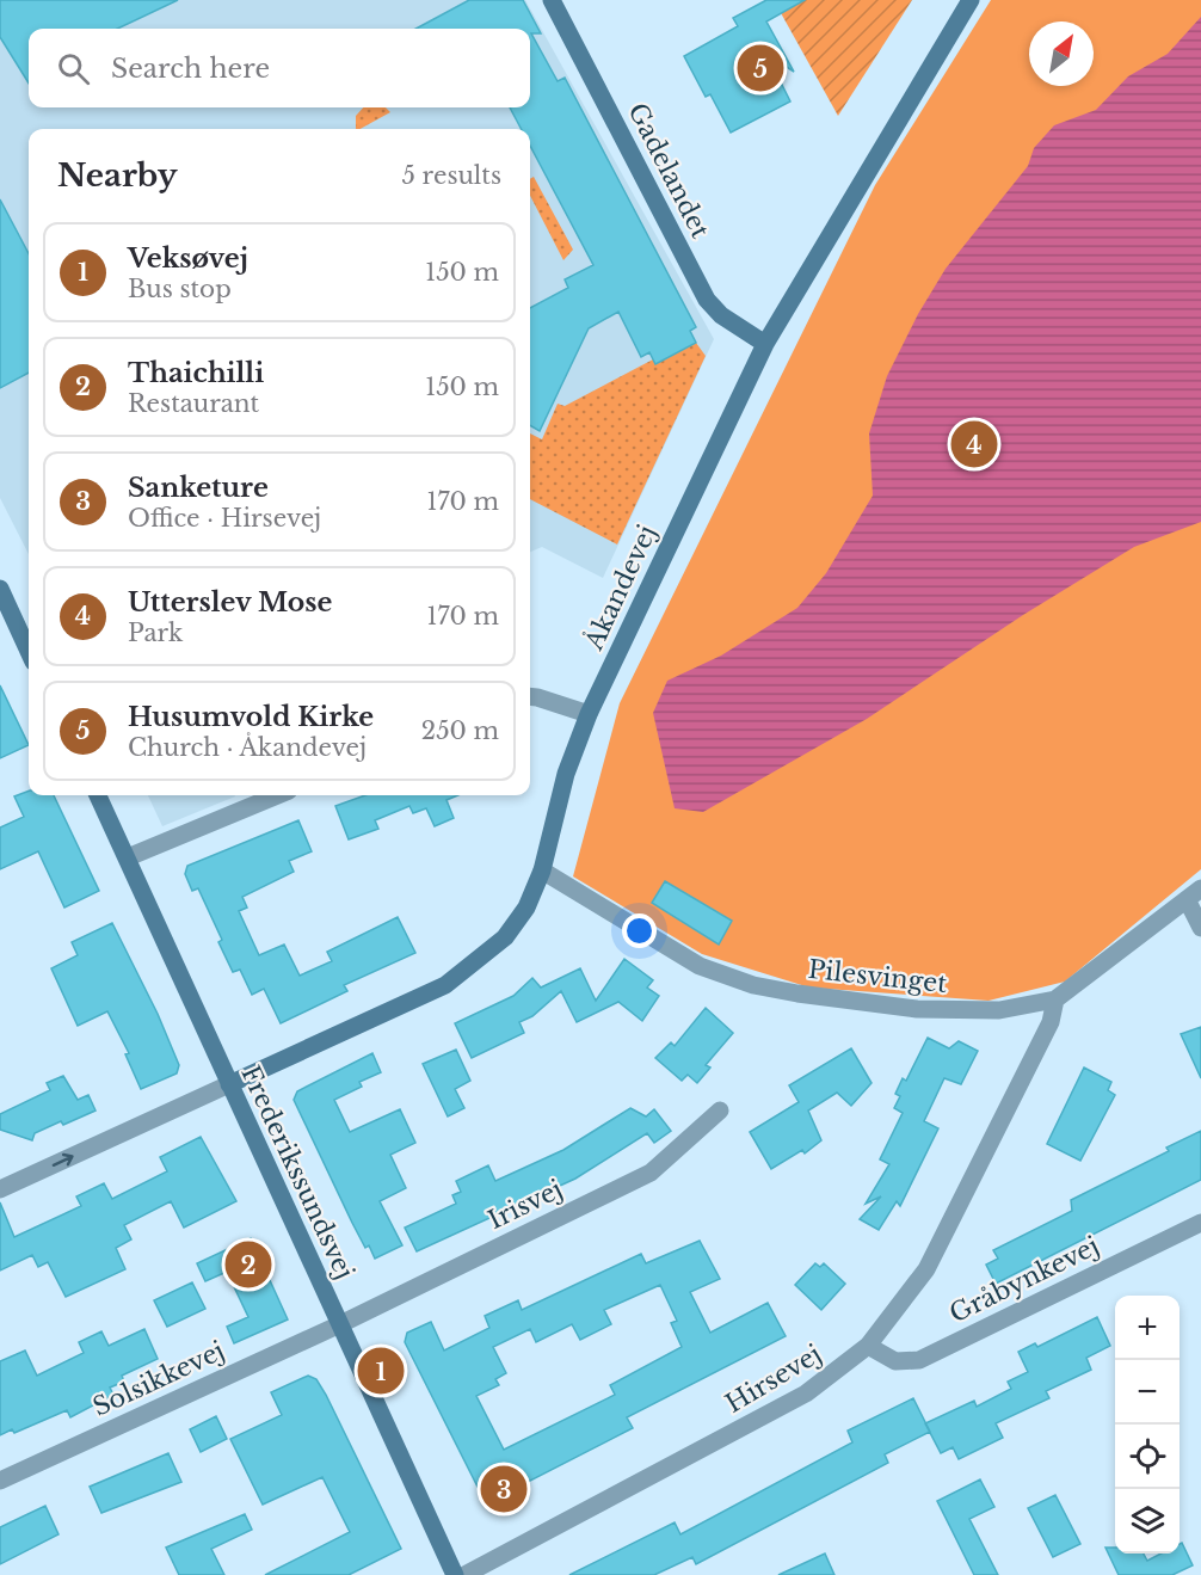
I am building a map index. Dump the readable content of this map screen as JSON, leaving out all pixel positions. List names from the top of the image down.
{
  "streets": {
    "street": [
      "Gadelandet",
      "Åkandevej",
      "Pilesvinget",
      "Frederikssundsvej",
      "Irisvej",
      "Gråbynkevej",
      "Solsikkevej",
      "Hirsevej"
    ]
  },
  "crossings": [
    ["Gadelandet", "Åkandevej"],
    ["Åkandevej", "Pilesvinget"],
    ["Åkandevej", "Frederikssundsvej"],
    ["Pilesvinget", "Hirsevej"],
    ["Frederikssundsvej", "Irisvej"],
    ["Frederikssundsvej", "Solsikkevej"],
    ["Irisvej", "Solsikkevej"],
    ["Gråbynkevej", "Hirsevej"]
  ],
  "north": "top right",
  "page": {
    "search": "Search here",
    "pins": [
      "5",
      "4",
      "2",
      "1",
      "3"
    ],
    "heading": ["Nearby", "5 results"],
    "list": [
      {
        "mark": "1",
        "name": "Veksøvej",
        "note": "Bus stop",
        "value": "150 m"
      },
      {
        "mark": "2",
        "name": "Thaichilli",
        "note": "Restaurant",
        "value": "150 m"
      },
      {
        "mark": "3",
        "name": "Sanketure",
        "note": "Office · Hirsevej",
        "value": "170 m"
      },
      {
        "mark": "4",
        "name": "Utterslev Mose",
        "note": "Park",
        "value": "170 m"
      },
      {
        "mark": "5",
        "name": "Husumvold Kirke",
        "note": "Church · Åkandevej",
        "value": "250 m"
      }
    ],
    "map_buttons": ["+", "−"]
  }
}
